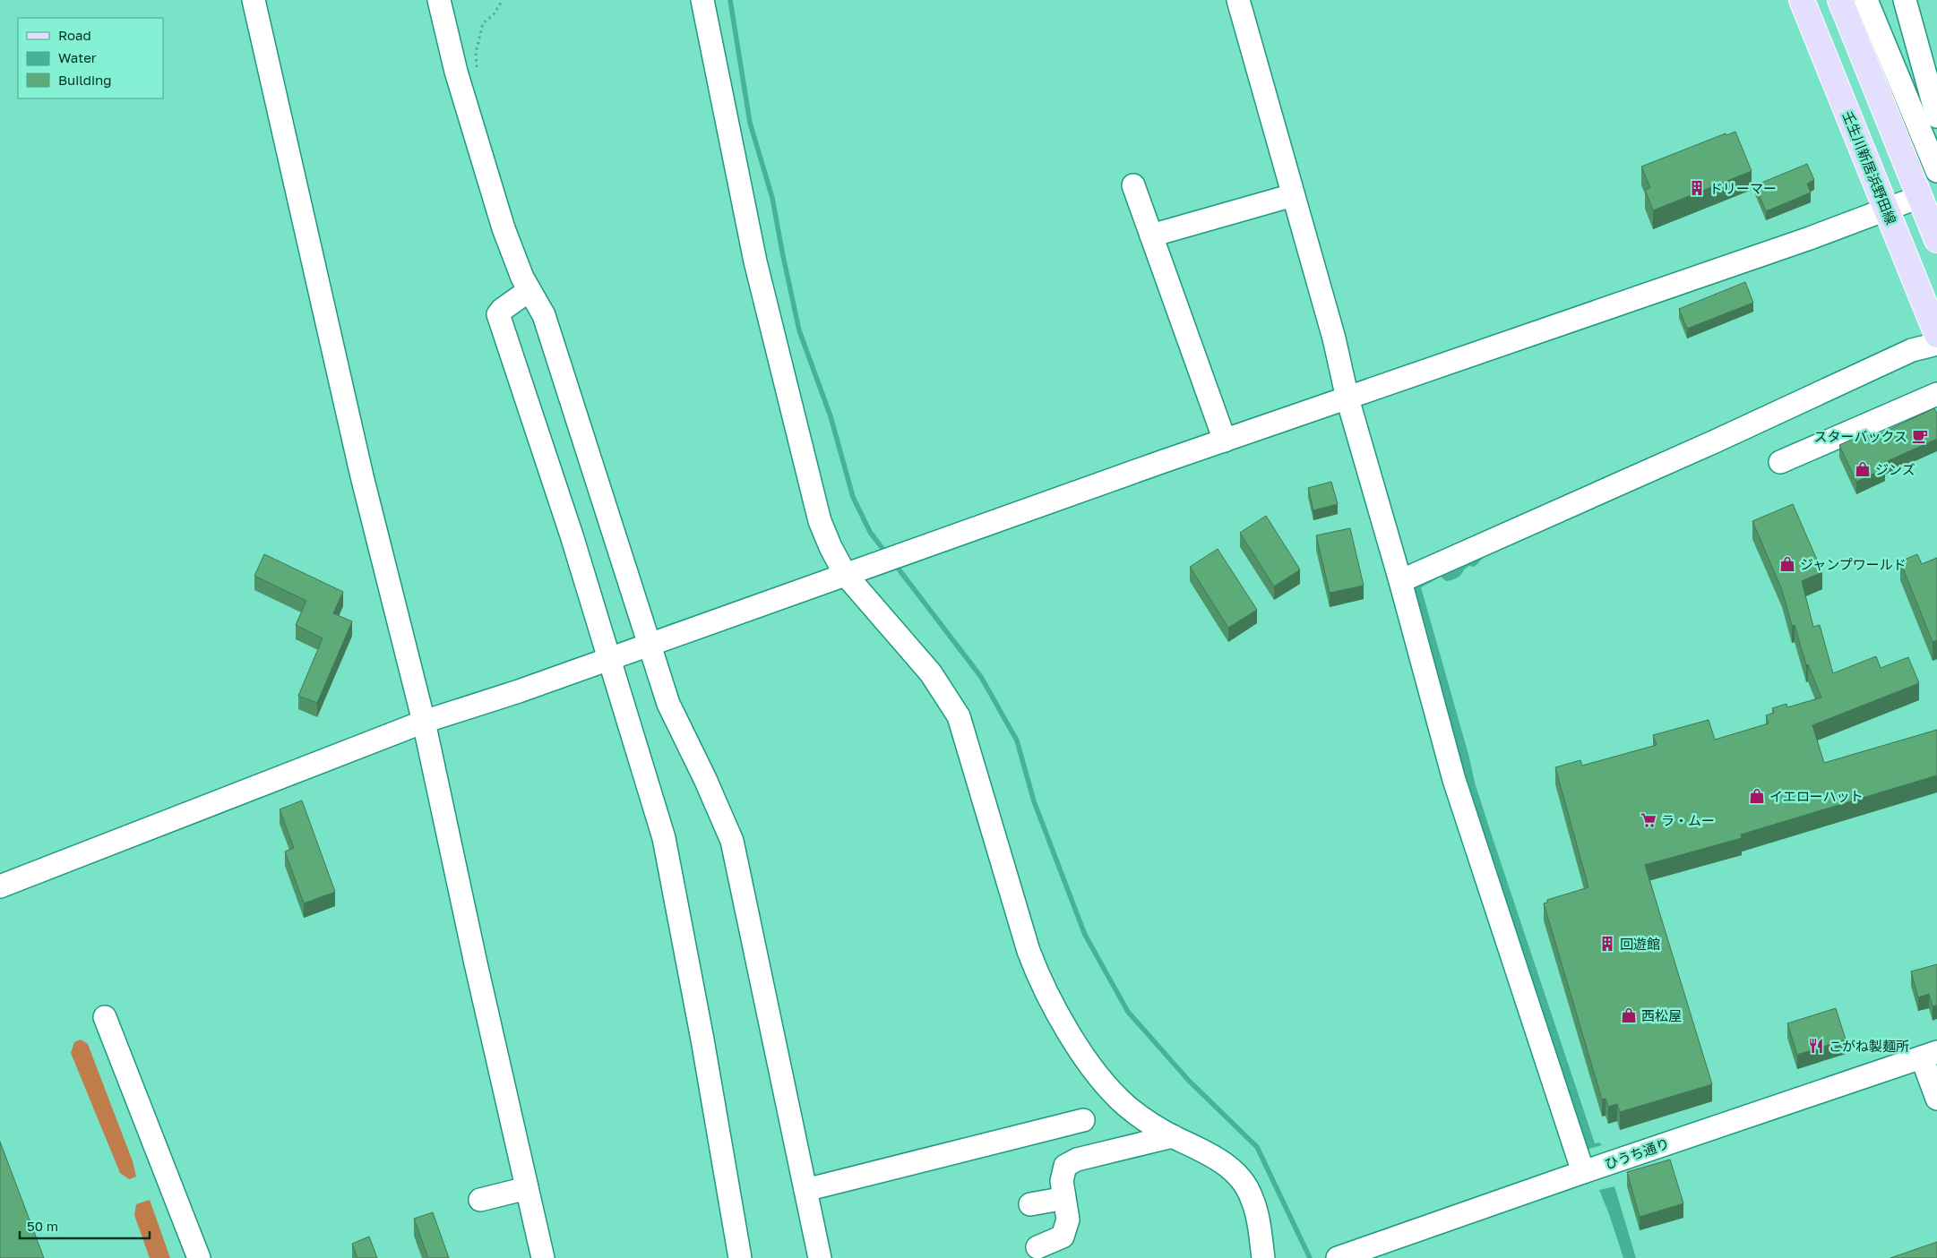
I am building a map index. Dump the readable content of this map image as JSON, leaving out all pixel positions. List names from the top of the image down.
{
  "streets": {
    "main road": ["壬生川新居浜野田線"],
    "street": ["ひうち通り"]
  },
  "places": {
    "building": ["ドリーマー", "回遊館"],
    "cafe": ["スターバックス"],
    "shop": [
      "ジンズ",
      "ジャンプワールド",
      "イエローハット",
      "西松屋"
    ],
    "supermarket": ["ラ・ムー"],
    "restaurant": ["こがね製麺所"]
  },
  "legend": ["Road", "Water", "Building"],
  "scale_bar": "50 m"
}
